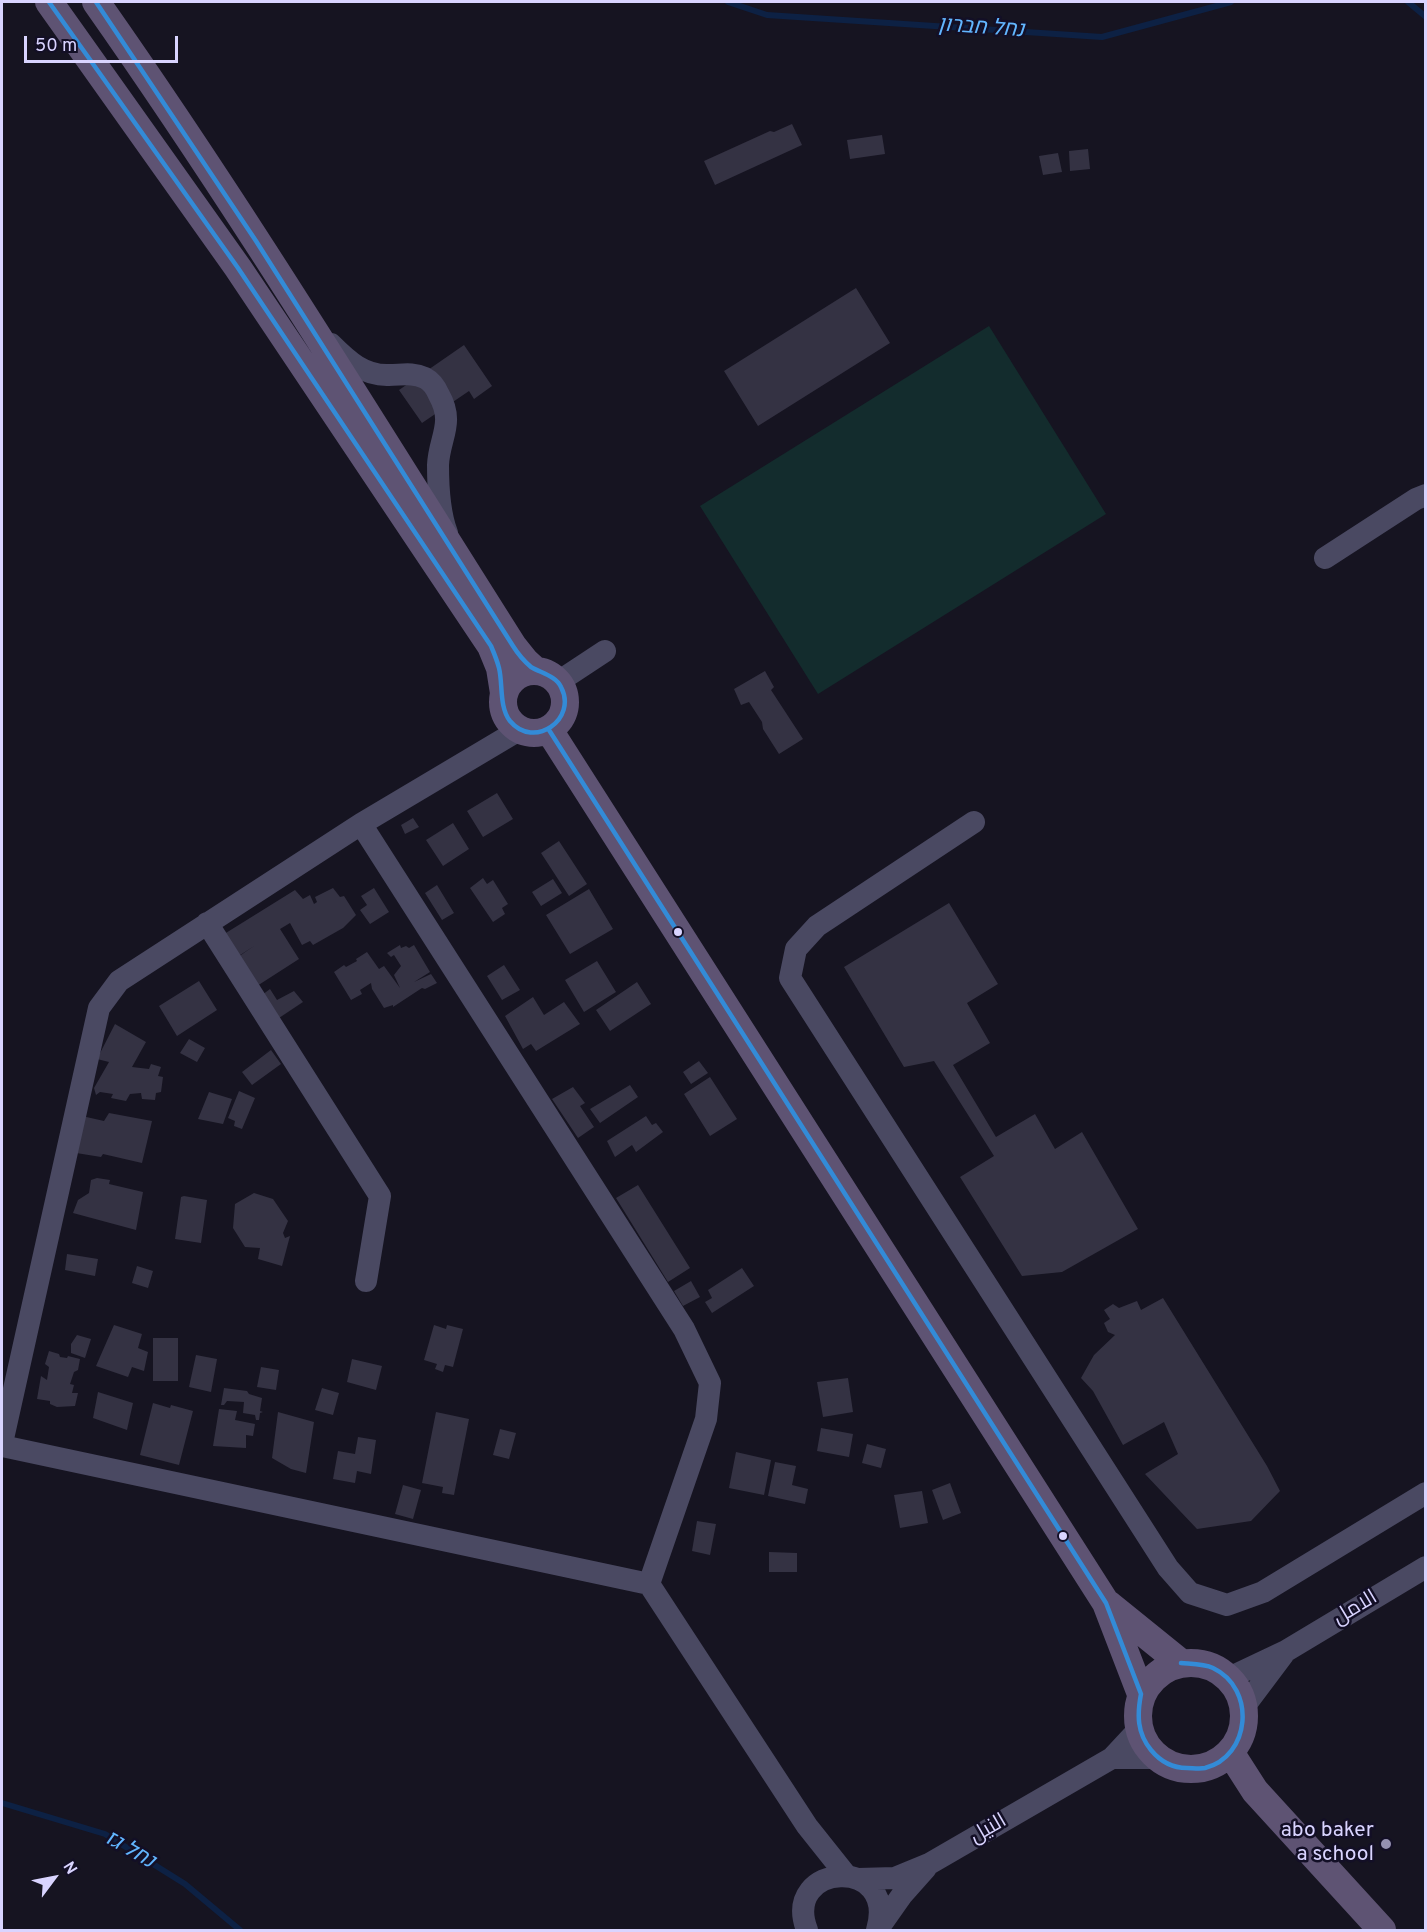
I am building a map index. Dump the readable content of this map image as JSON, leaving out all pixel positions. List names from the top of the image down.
{
  "streets": {
    "street": ["الامل", "النيل"]
  },
  "crossings": [
    ["الامل", "النيل"]
  ],
  "water": ["נחל חברון", "נחל גז"],
  "places": ["abo baker a school"],
  "scale_bar": "50 m",
  "north": "top right"
}
